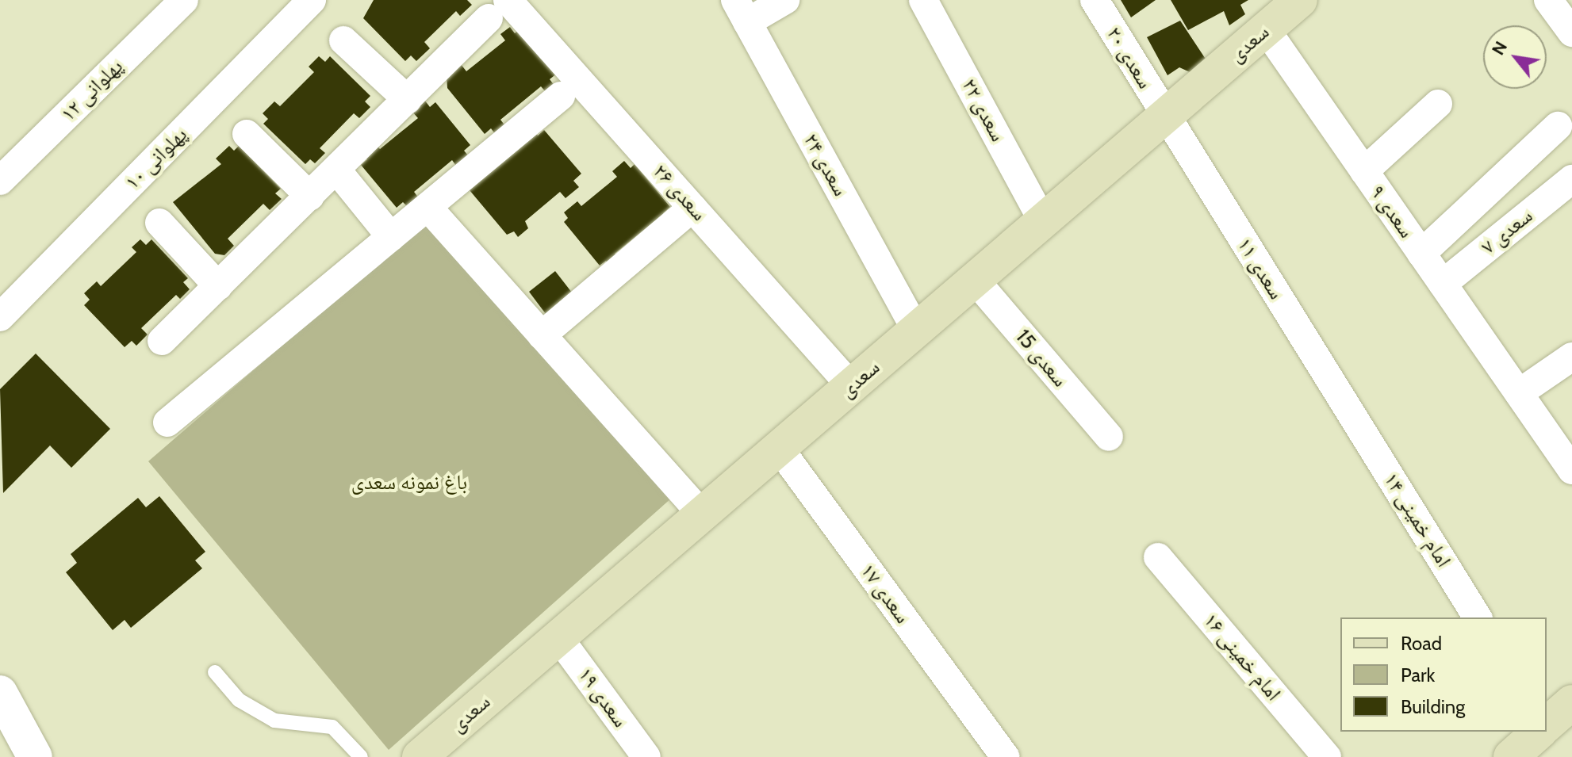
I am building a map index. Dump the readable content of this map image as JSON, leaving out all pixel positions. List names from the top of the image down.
{
  "streets": {
    "main road": ["سعدی"],
    "street": [
      "سعدی ۲۰",
      "پهلوانی ۱۲",
      "سعدی ۲۲",
      "پهلوانی ۱۰",
      "سعدی ۲۴",
      "سعدی ۲۶",
      "سعدی ۹",
      "سعدی ۷",
      "سعدی ۱۱",
      "سعدی 15",
      "امام خمینی ۱۴",
      "سعدی ۱۷",
      "امام خمینی ۱۶",
      "سعدی ۱۹"
    ]
  },
  "crossings": [
    ["سعدی", "سعدی ۲۰"],
    ["سعدی", "سعدی ۲۲"],
    ["سعدی", "سعدی ۲۴"],
    ["سعدی", "سعدی ۲۶"],
    ["سعدی", "سعدی ۹"],
    ["سعدی", "سعدی ۱۱"],
    ["سعدی", "سعدی 15"],
    ["سعدی", "سعدی ۱۷"],
    ["سعدی", "سعدی ۱۹"],
    ["سعدی ۲۰", "سعدی ۱۱"],
    ["سعدی ۹", "سعدی ۷"],
    ["سعدی ۱۱", "امام خمینی ۱۴"]
  ],
  "parks": ["باغ نمونه سعدی"],
  "legend": ["Road", "Park", "Building"],
  "north": "top left"
}
